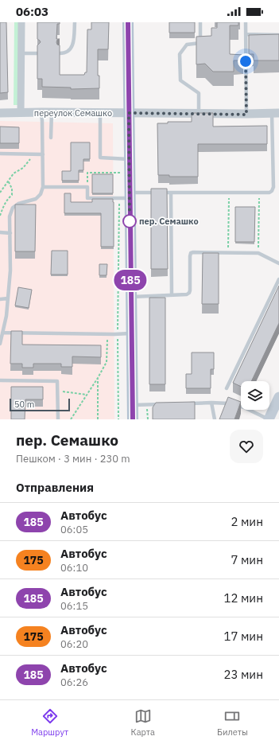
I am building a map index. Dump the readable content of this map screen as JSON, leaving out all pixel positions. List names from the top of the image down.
{
  "streets": {
    "street": ["переулок Семашко"]
  },
  "places": ["пер. Семашко"],
  "lines": ["bus line 185"],
  "scale_bar": "50 m",
  "page": {
    "status": "06:03",
    "on_map": "185",
    "scale": "50 m",
    "heading": [
      ["пер. Семашко", "Пешком · 3 мин · 230 m"],
      "Отправления"
    ],
    "list": [
      {
        "mark": "185",
        "name": "Автобус",
        "note": "06:05",
        "value": "2 мин"
      },
      {
        "mark": "175",
        "name": "Автобус",
        "note": "06:10",
        "value": "7 мин"
      },
      {
        "mark": "185",
        "name": "Автобус",
        "note": "06:15",
        "value": "12 мин"
      },
      {
        "mark": "175",
        "name": "Автобус",
        "note": "06:20",
        "value": "17 мин"
      },
      {
        "mark": "185",
        "name": "Автобус",
        "note": "06:26",
        "value": "23 мин"
      }
    ],
    "tabs": ["Маршрут", "Карта", "Билеты"]
  }
}
